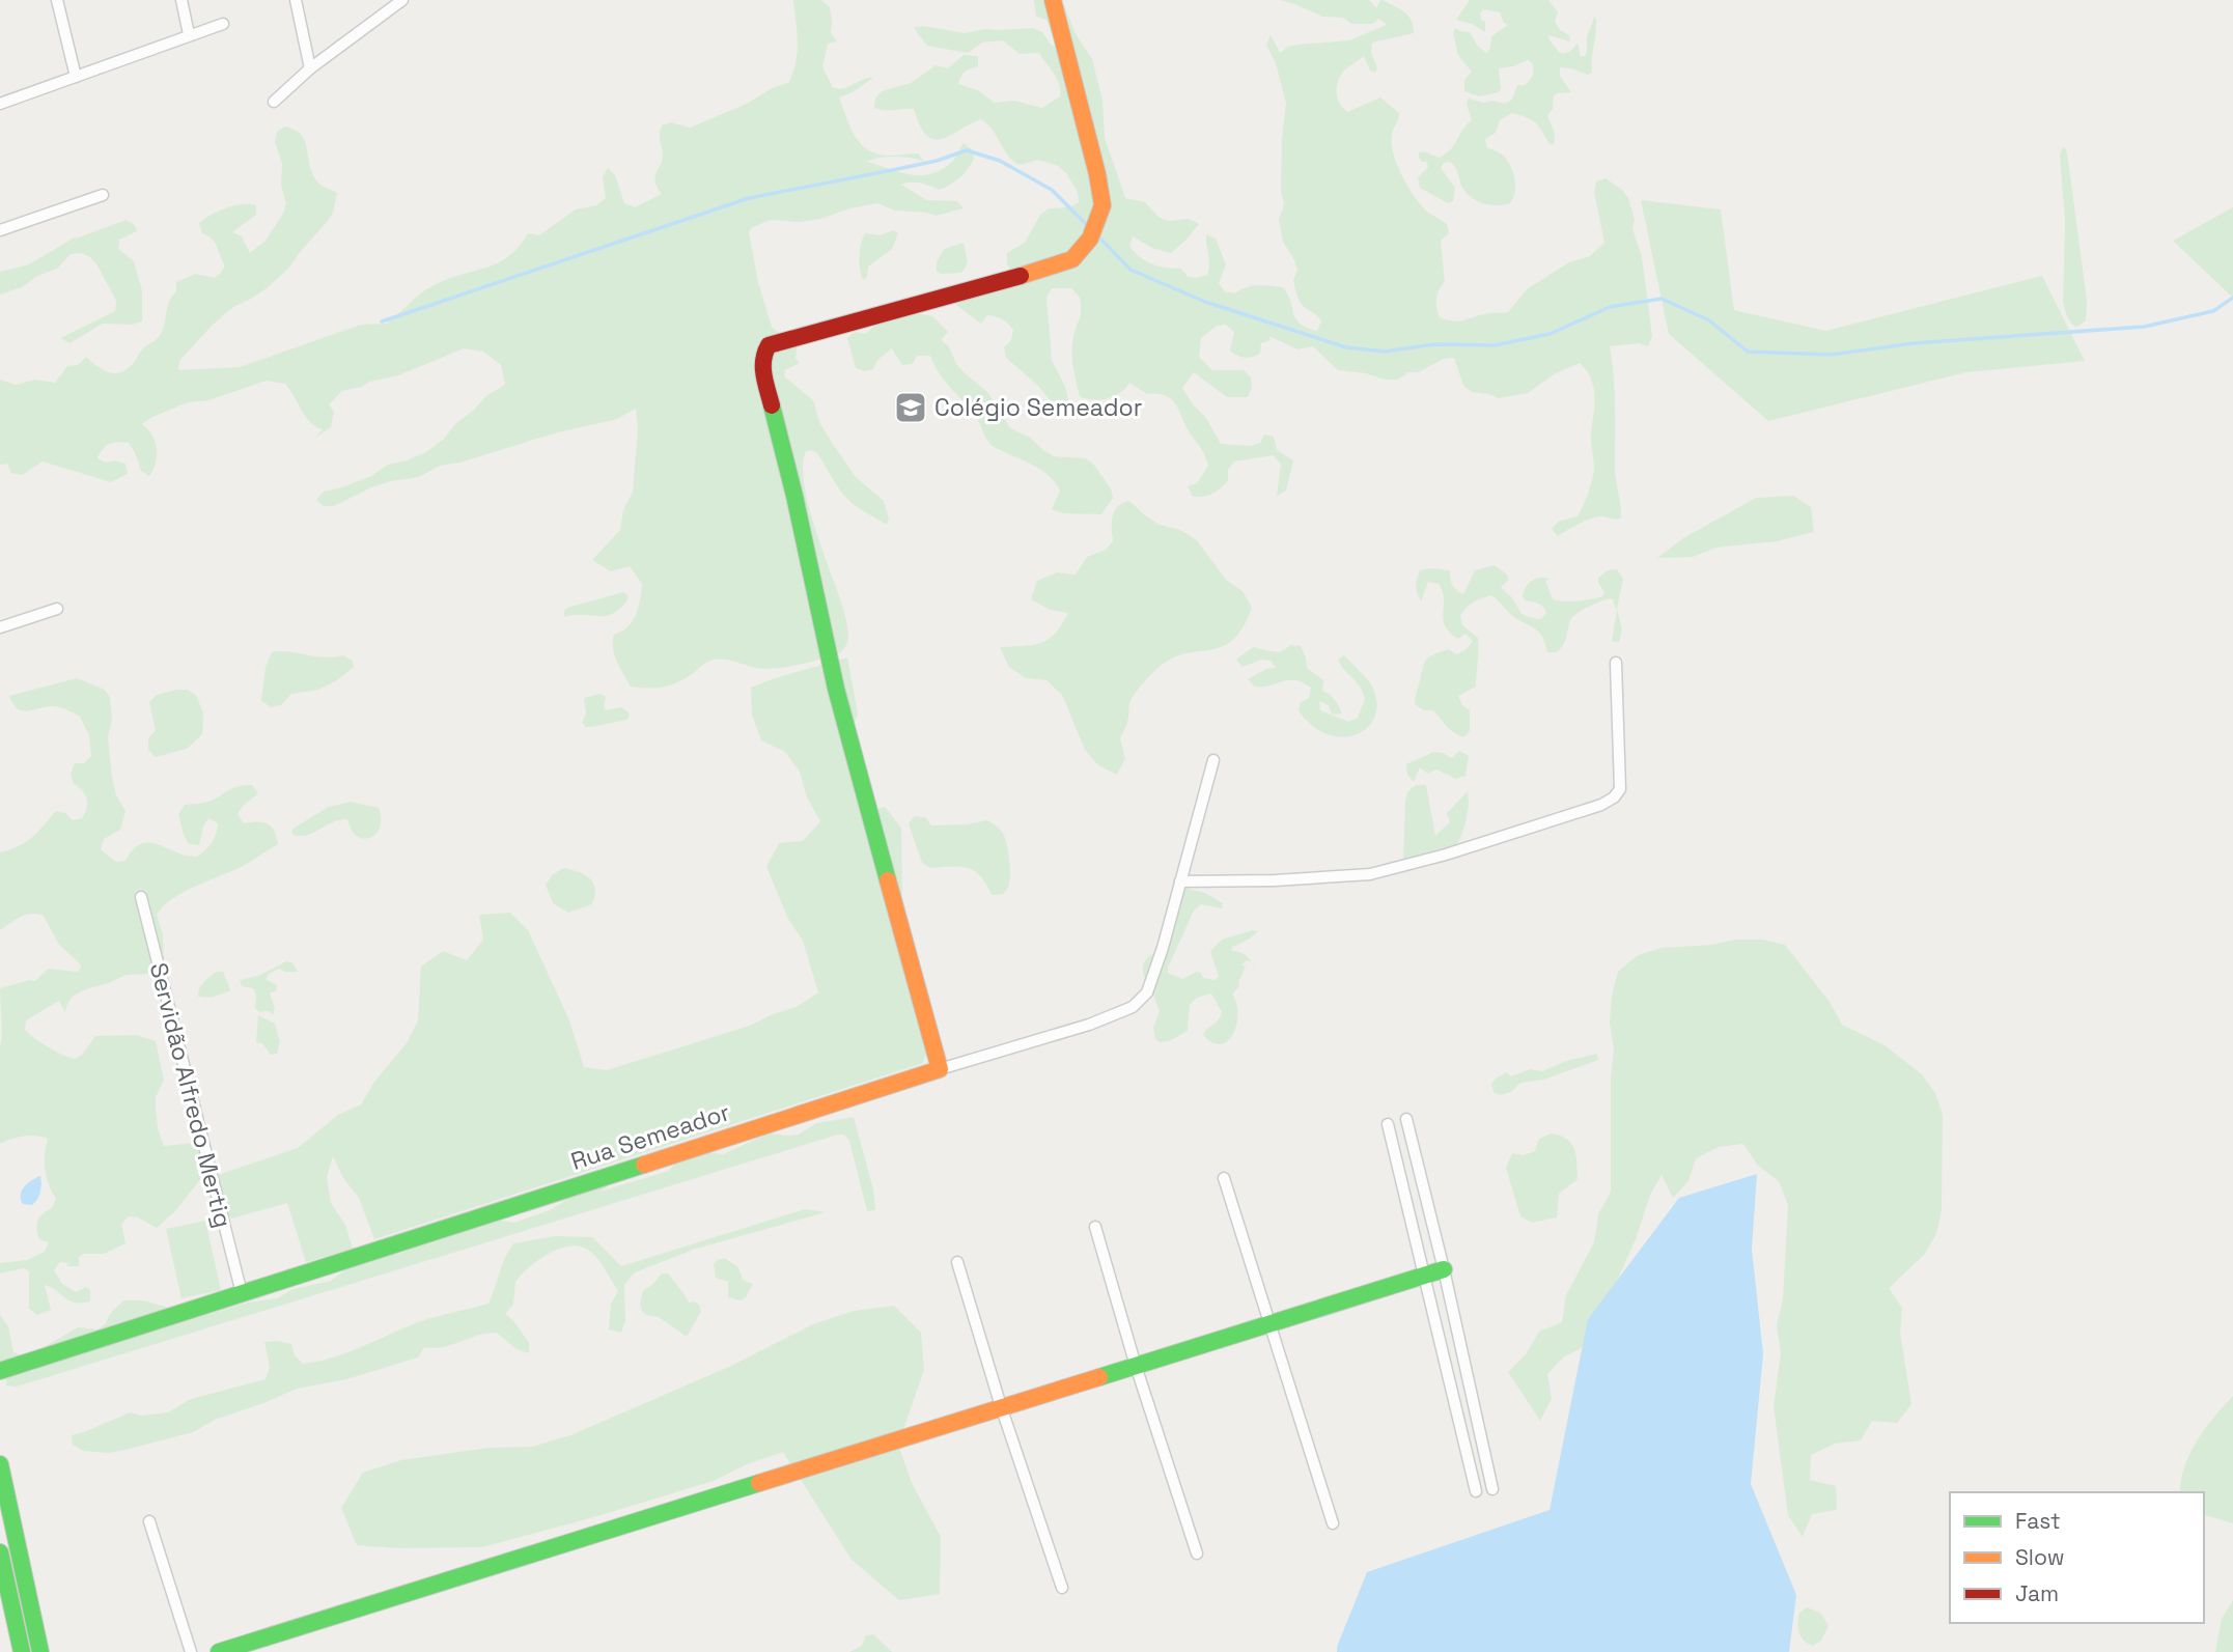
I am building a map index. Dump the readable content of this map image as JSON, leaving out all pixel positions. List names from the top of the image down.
{
  "streets": {
    "street": ["Servidão Alfredo Mertig", "Rua Semeador"]
  },
  "crossings": [
    ["Servidão Alfredo Mertig", "Rua Semeador"]
  ],
  "places": {
    "school or university": ["Colégio Semeador"]
  },
  "legend": ["Fast", "Slow", "Jam"]
}
